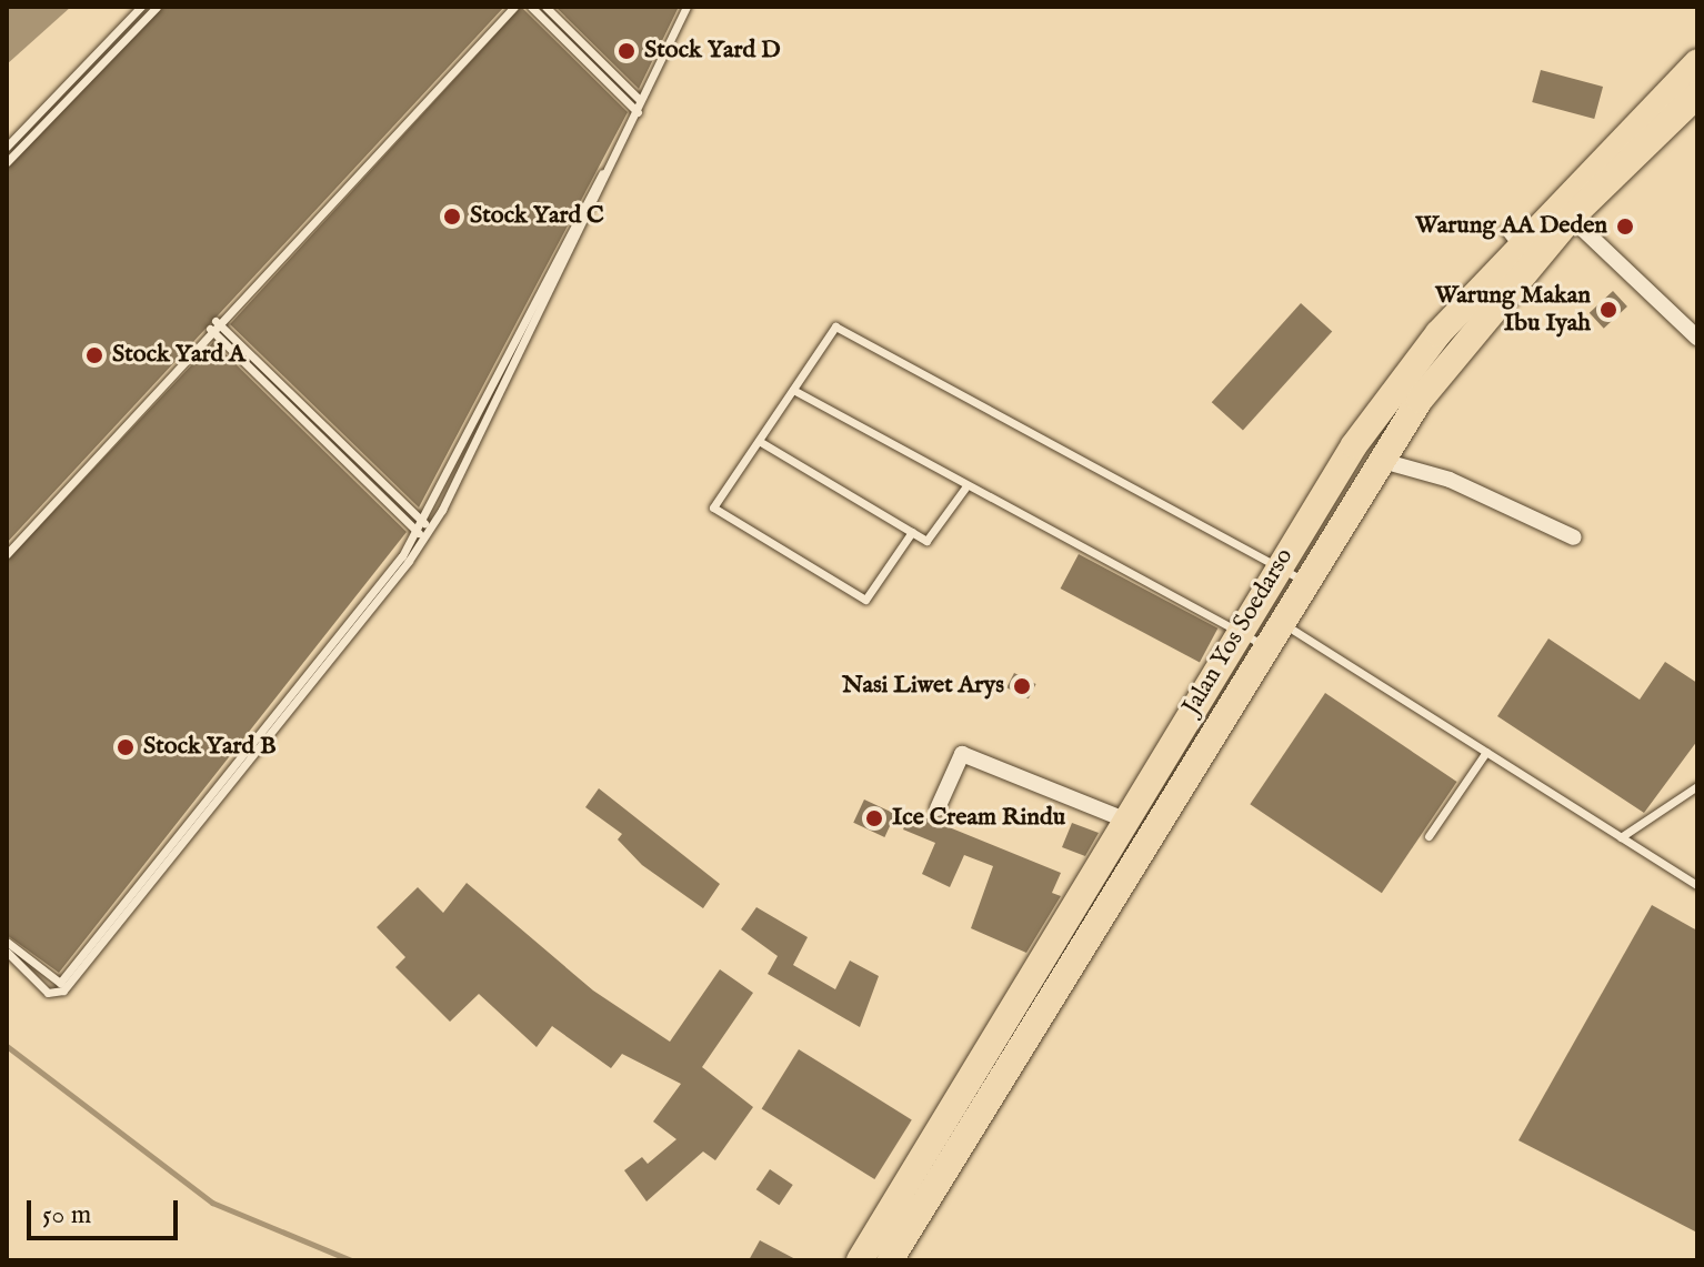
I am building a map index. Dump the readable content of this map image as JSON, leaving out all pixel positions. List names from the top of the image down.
{
  "streets": {
    "highway": ["Jalan Yos Soedarso"]
  },
  "places": [
    "Stock Yard D",
    "Stock Yard C",
    "Warung AA Deden",
    "Warung Makan Ibu Iyah",
    "Stock Yard A",
    "Nasi Liwet Arys",
    "Stock Yard B",
    "Ice Cream Rindu"
  ],
  "scale_bar": "50 m"
}
